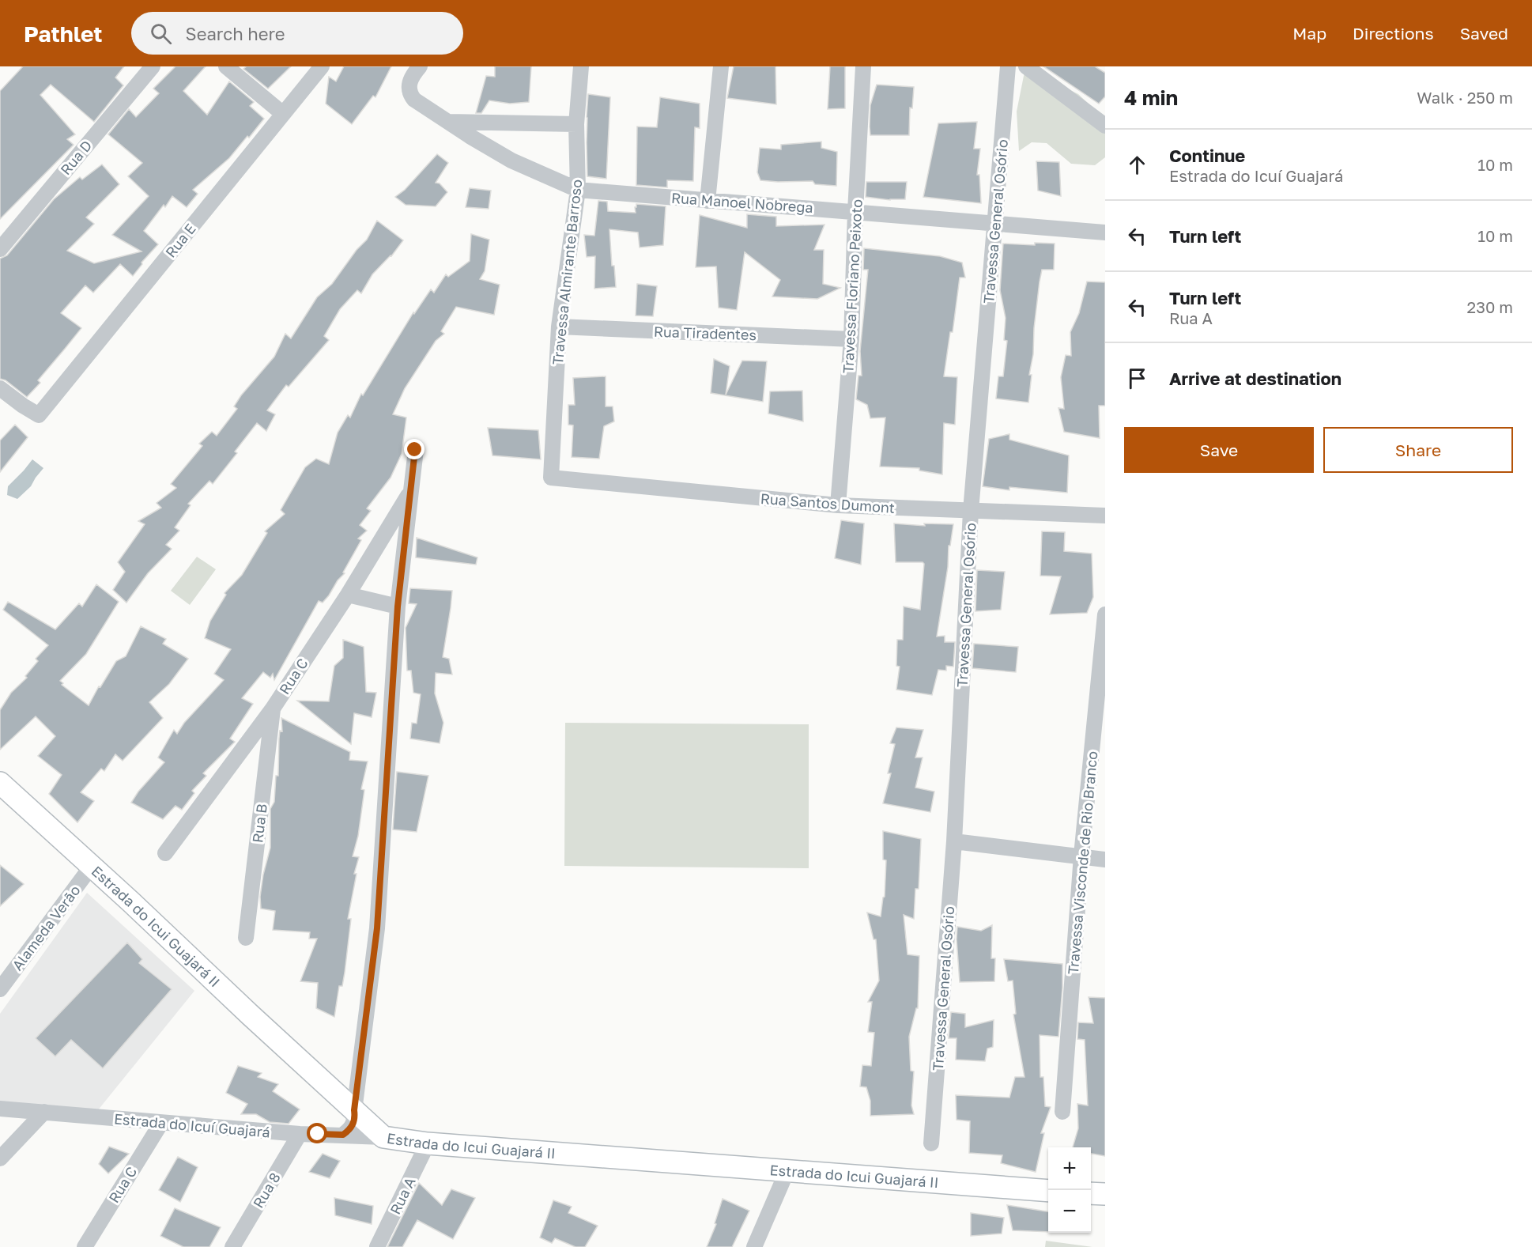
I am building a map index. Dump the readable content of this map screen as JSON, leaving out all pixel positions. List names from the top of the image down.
{
  "streets": {
    "main road": ["Estrada do Icui Guajará II"],
    "street": [
      "Rua D",
      "Rua Manoel Nobrega",
      "Travessa General Osório",
      "Rua E",
      "Travessa Almirante Barroso",
      "Travessa Floriano Peixoto",
      "Rua Tiradentes",
      "Rua Santos Dumont",
      "Rua C",
      "Rua B",
      "Travessa Visconde de Rio Branco",
      "Alameda Verão",
      "Estrada do Icuí Guajará",
      "Rua 8",
      "Rua A"
    ]
  },
  "crossings": [
    ["Rua Manoel Nobrega", "Travessa General Osório"],
    ["Rua Manoel Nobrega", "Travessa Almirante Barroso"],
    ["Rua Manoel Nobrega", "Travessa Floriano Peixoto"],
    ["Travessa General Osório", "Rua Santos Dumont"],
    ["Travessa Almirante Barroso", "Rua Tiradentes"],
    ["Travessa Almirante Barroso", "Rua Santos Dumont"],
    ["Travessa Floriano Peixoto", "Rua Tiradentes"],
    ["Travessa Floriano Peixoto", "Rua Santos Dumont"],
    ["Rua C", "Rua B"],
    ["Rua C", "Estrada do Icuí Guajará"],
    ["Estrada do Icui Guajará II", "Alameda Verão"],
    ["Estrada do Icui Guajará II", "Estrada do Icuí Guajará"],
    ["Estrada do Icui Guajará II", "Rua A"],
    ["Estrada do Icuí Guajará", "Rua 8"]
  ],
  "page": {
    "header": "Pathlet",
    "search": "Search here",
    "nav": ["Map", "Directions", "Saved"],
    "heading": ["4 min", "Walk · 250 m"],
    "list": [
      ["Continue", "Estrada do Icuí Guajará", "10 m"],
      ["Turn left", "10 m"],
      ["Turn left", "Rua A", "230 m"],
      "Arrive at destination"
    ],
    "buttons": ["Save", "Share"],
    "map_buttons": ["+", "−"]
  }
}
